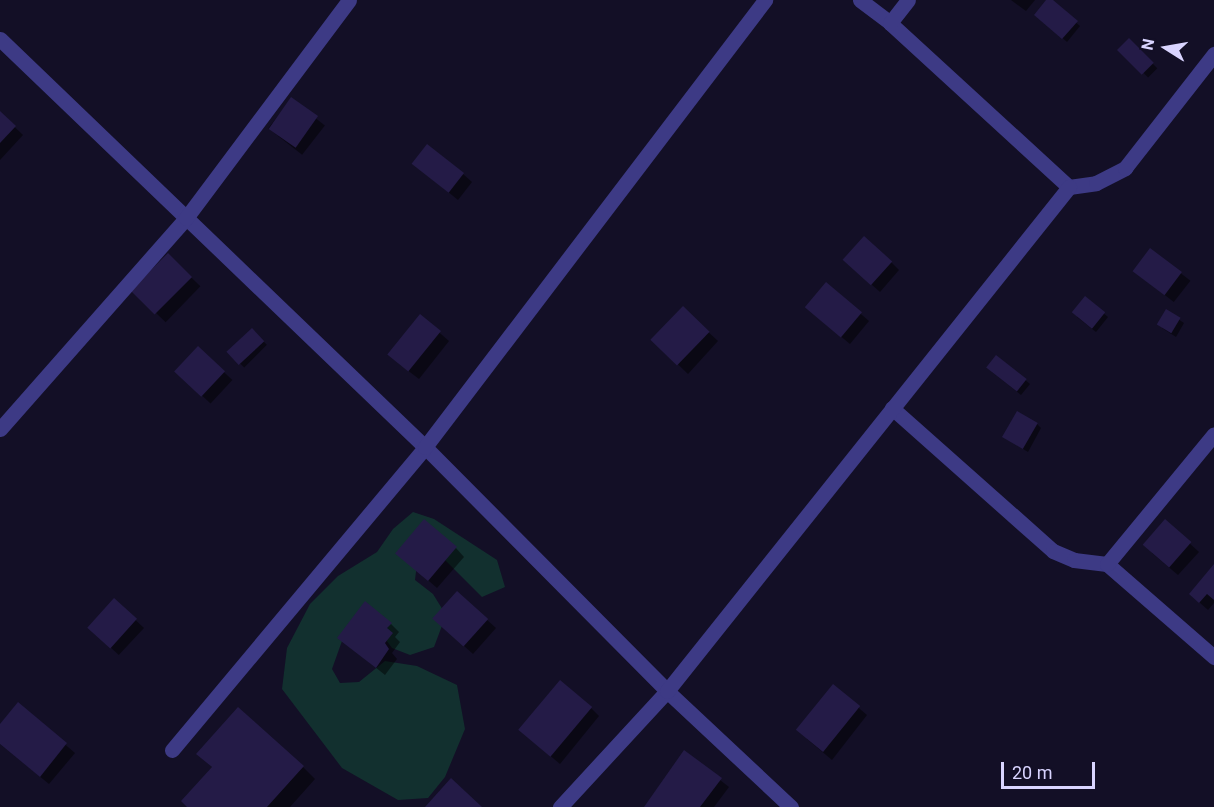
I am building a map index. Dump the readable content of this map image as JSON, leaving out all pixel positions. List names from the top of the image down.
{
  "scale_bar": "20 m",
  "north": "left"
}
